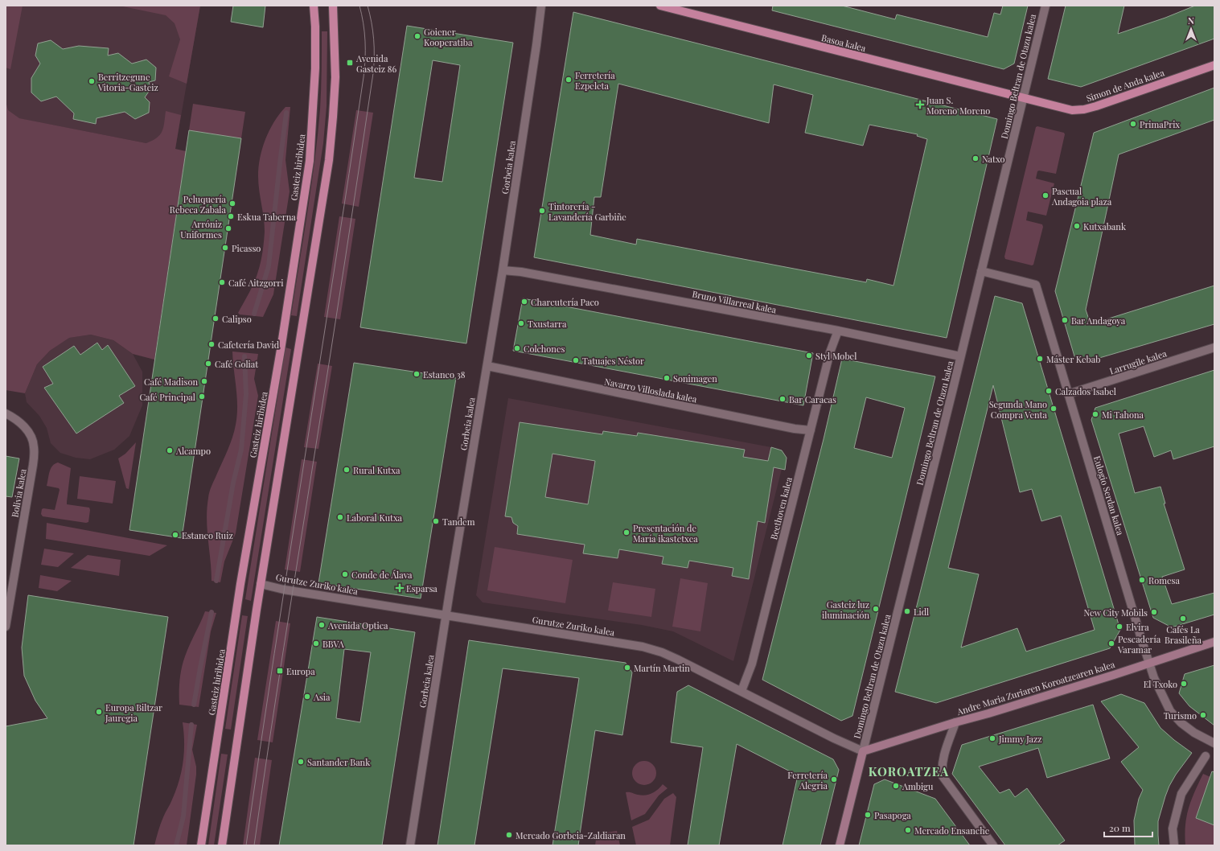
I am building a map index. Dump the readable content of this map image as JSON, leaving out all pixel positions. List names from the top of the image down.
{
  "streets": {
    "main road": [
      "Basoa kalea",
      "Domingo Beltran de Otazu kalea",
      "Simon de Anda kalea",
      "Gasteiz hiribidea",
      "Andre Maria Zuriaren Koroatzearen kalea"
    ],
    "street": [
      "Gorbeia kalea",
      "Bruno Villarreal kalea",
      "Larrugile kalea",
      "Navarro Villoslada kalea",
      "Bolivia kalea",
      "Eulogio Serdan kalea",
      "Beethoven kalea",
      "Gurutze Zuriko kalea"
    ]
  },
  "crossings": [
    ["Basoa kalea", "Domingo Beltran de Otazu kalea"],
    ["Basoa kalea", "Simon de Anda kalea"],
    ["Domingo Beltran de Otazu kalea", "Simon de Anda kalea"],
    ["Domingo Beltran de Otazu kalea", "Bruno Villarreal kalea"],
    ["Domingo Beltran de Otazu kalea", "Eulogio Serdan kalea"],
    ["Domingo Beltran de Otazu kalea", "Gurutze Zuriko kalea"],
    ["Domingo Beltran de Otazu kalea", "Andre Maria Zuriaren Koroatzearen kalea"],
    ["Gorbeia kalea", "Bruno Villarreal kalea"],
    ["Gorbeia kalea", "Navarro Villoslada kalea"],
    ["Gorbeia kalea", "Gurutze Zuriko kalea"],
    ["Bruno Villarreal kalea", "Beethoven kalea"],
    ["Larrugile kalea", "Eulogio Serdan kalea"],
    ["Navarro Villoslada kalea", "Beethoven kalea"],
    ["Eulogio Serdan kalea", "Andre Maria Zuriaren Koroatzearen kalea"],
    ["Beethoven kalea", "Gurutze Zuriko kalea"],
    ["Gurutze Zuriko kalea", "Andre Maria Zuriaren Koroatzearen kalea"]
  ],
  "districts": ["KOROATZEA"],
  "places": {
    "other": [
      "Goiener Kooperatiba",
      "Ferretería Ezpeleta",
      "Berritzegune Vitoria-Gasteiz",
      "PrimaPrix",
      "Natxo",
      "Pascual Andagoia plaza",
      "Peluquería Rebeca Zabala",
      "Tintorería - Lavandería Garbiñe",
      "Eskua Taberna",
      "Kutxabank",
      "Arróniz Uniformes",
      "Picasso",
      "Café Aitzgorri",
      "Charcutería Paco",
      "Calipso",
      "Bar Andagoya",
      "Txustarra",
      "Cafetería David",
      "Colchones",
      "Styl Mobel",
      "Máster Kebab",
      "Tatuajes Néstor",
      "Café Goliat",
      "Estanco 38",
      "Sonimagen",
      "Café Madison",
      "Calzados Isabel",
      "Café Principal",
      "Bar Caracas",
      "Segunda Mano Compra Venta",
      "Mi Tahona",
      "Alcampo",
      "Rural Kutxa",
      "Laboral Kutxa",
      "Tandem",
      "Presentación de María ikastetxea",
      "Estanco Ruiz",
      "Conde de Álava",
      "Romesa",
      "Gasteiz luz iluminación",
      "Lidl",
      "New City Mobils",
      "Cafés La Brasileña",
      "Avenida Optica",
      "Elvira",
      "BBVA",
      "Pescadería Varamar",
      "Martín Martin",
      "El Txoko",
      "Asia",
      "Europa Biltzar Jauregia",
      "Turismo",
      "Jimmy Jazz",
      "Santander Bank",
      "Ferretería Alegria",
      "Ambigu",
      "Pasapoga",
      "Mercado Ensanche",
      "Mercado Gorbeia-Zaldiaran"
    ],
    "transit": ["Avenida Gasteiz 86", "Europa"],
    "health": ["Juan S. Moreno Moreno", "Esparsa"]
  },
  "scale_bar": "20 m",
  "north": "top"
}
